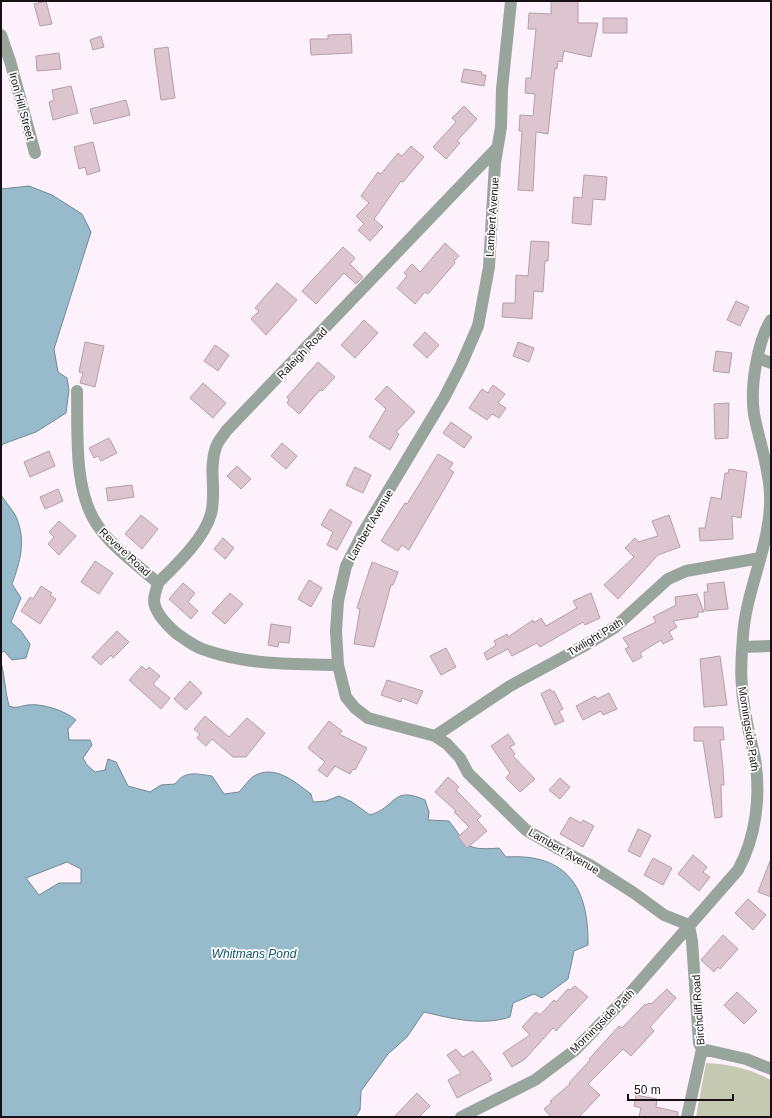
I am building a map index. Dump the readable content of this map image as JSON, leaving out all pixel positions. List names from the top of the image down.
{
  "streets": {
    "street": [
      "Iron Hill Street",
      "Lambert Avenue",
      "Raleigh Road",
      "Revere Road",
      "Twilight Path",
      "Morningside Path",
      "Birchcliff Road"
    ]
  },
  "crossings": [
    ["Lambert Avenue", "Raleigh Road"],
    ["Lambert Avenue", "Revere Road"],
    ["Lambert Avenue", "Twilight Path"],
    ["Lambert Avenue", "Morningside Path"],
    ["Lambert Avenue", "Birchcliff Road"],
    ["Raleigh Road", "Revere Road"],
    ["Twilight Path", "Morningside Path"],
    ["Morningside Path", "Birchcliff Road"]
  ],
  "water": ["Whitmans Pond"],
  "scale_bar": "50 m"
}
